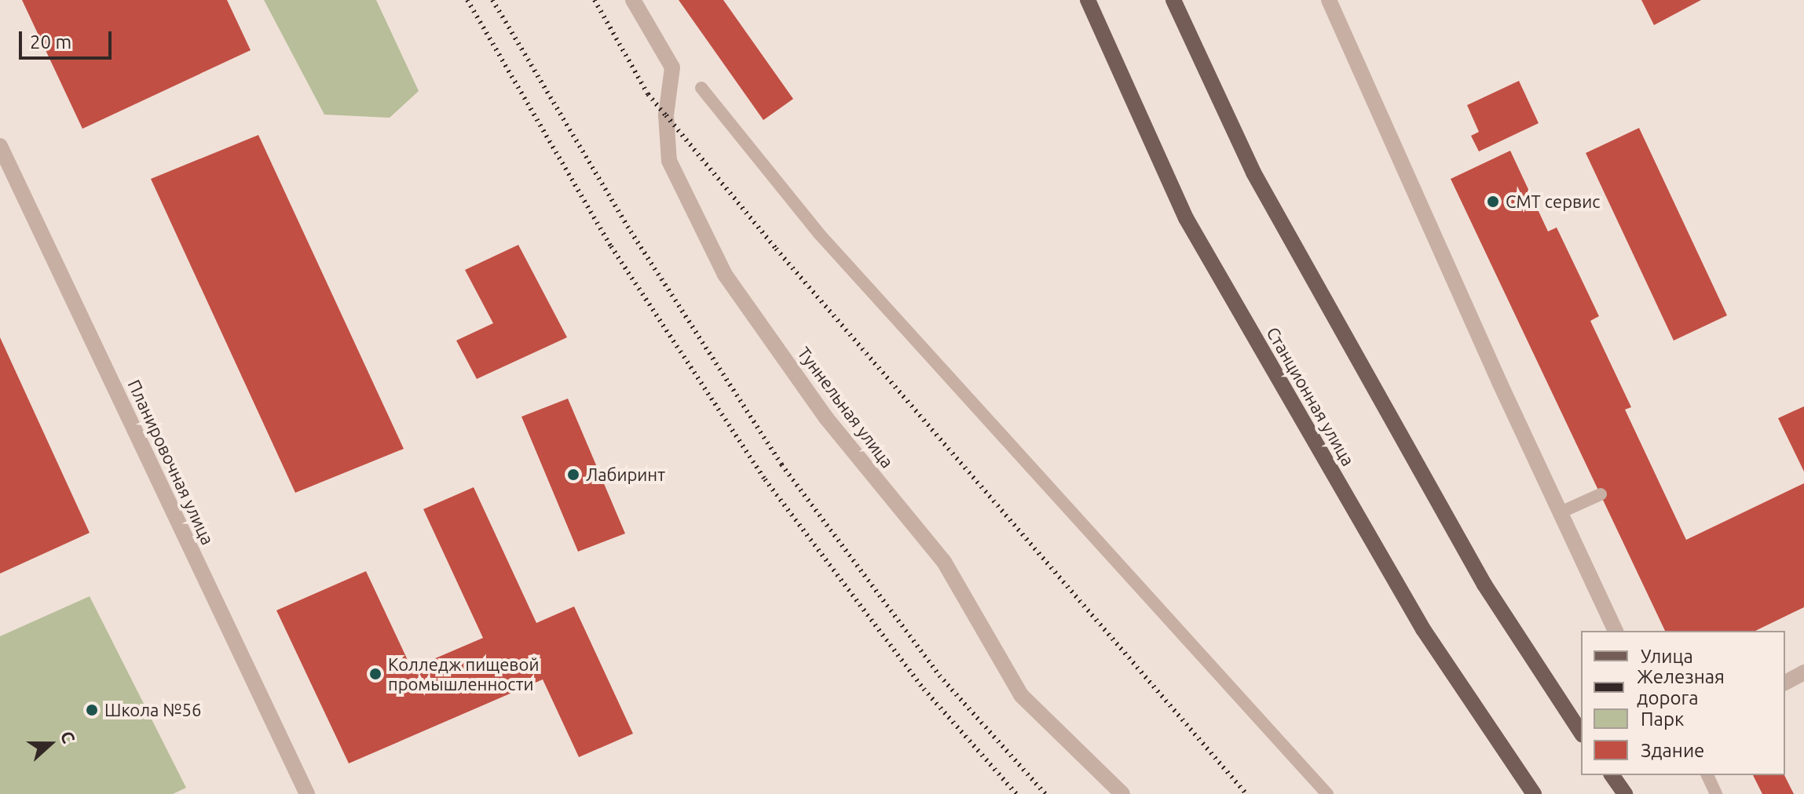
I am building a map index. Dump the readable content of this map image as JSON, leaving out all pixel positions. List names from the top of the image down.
{
  "streets": {
    "main road": ["Станционная улица"],
    "street": ["Туннельная улица", "Планировочная улица"]
  },
  "places": [
    "СМТ сервис",
    "Лабиринт",
    "Колледж пищевой промышленности",
    "Школа №56"
  ],
  "legend": [
    "Улица",
    "Железная дорога",
    "Парк",
    "Здание"
  ],
  "scale_bar": "20 m",
  "north": "right"
}
